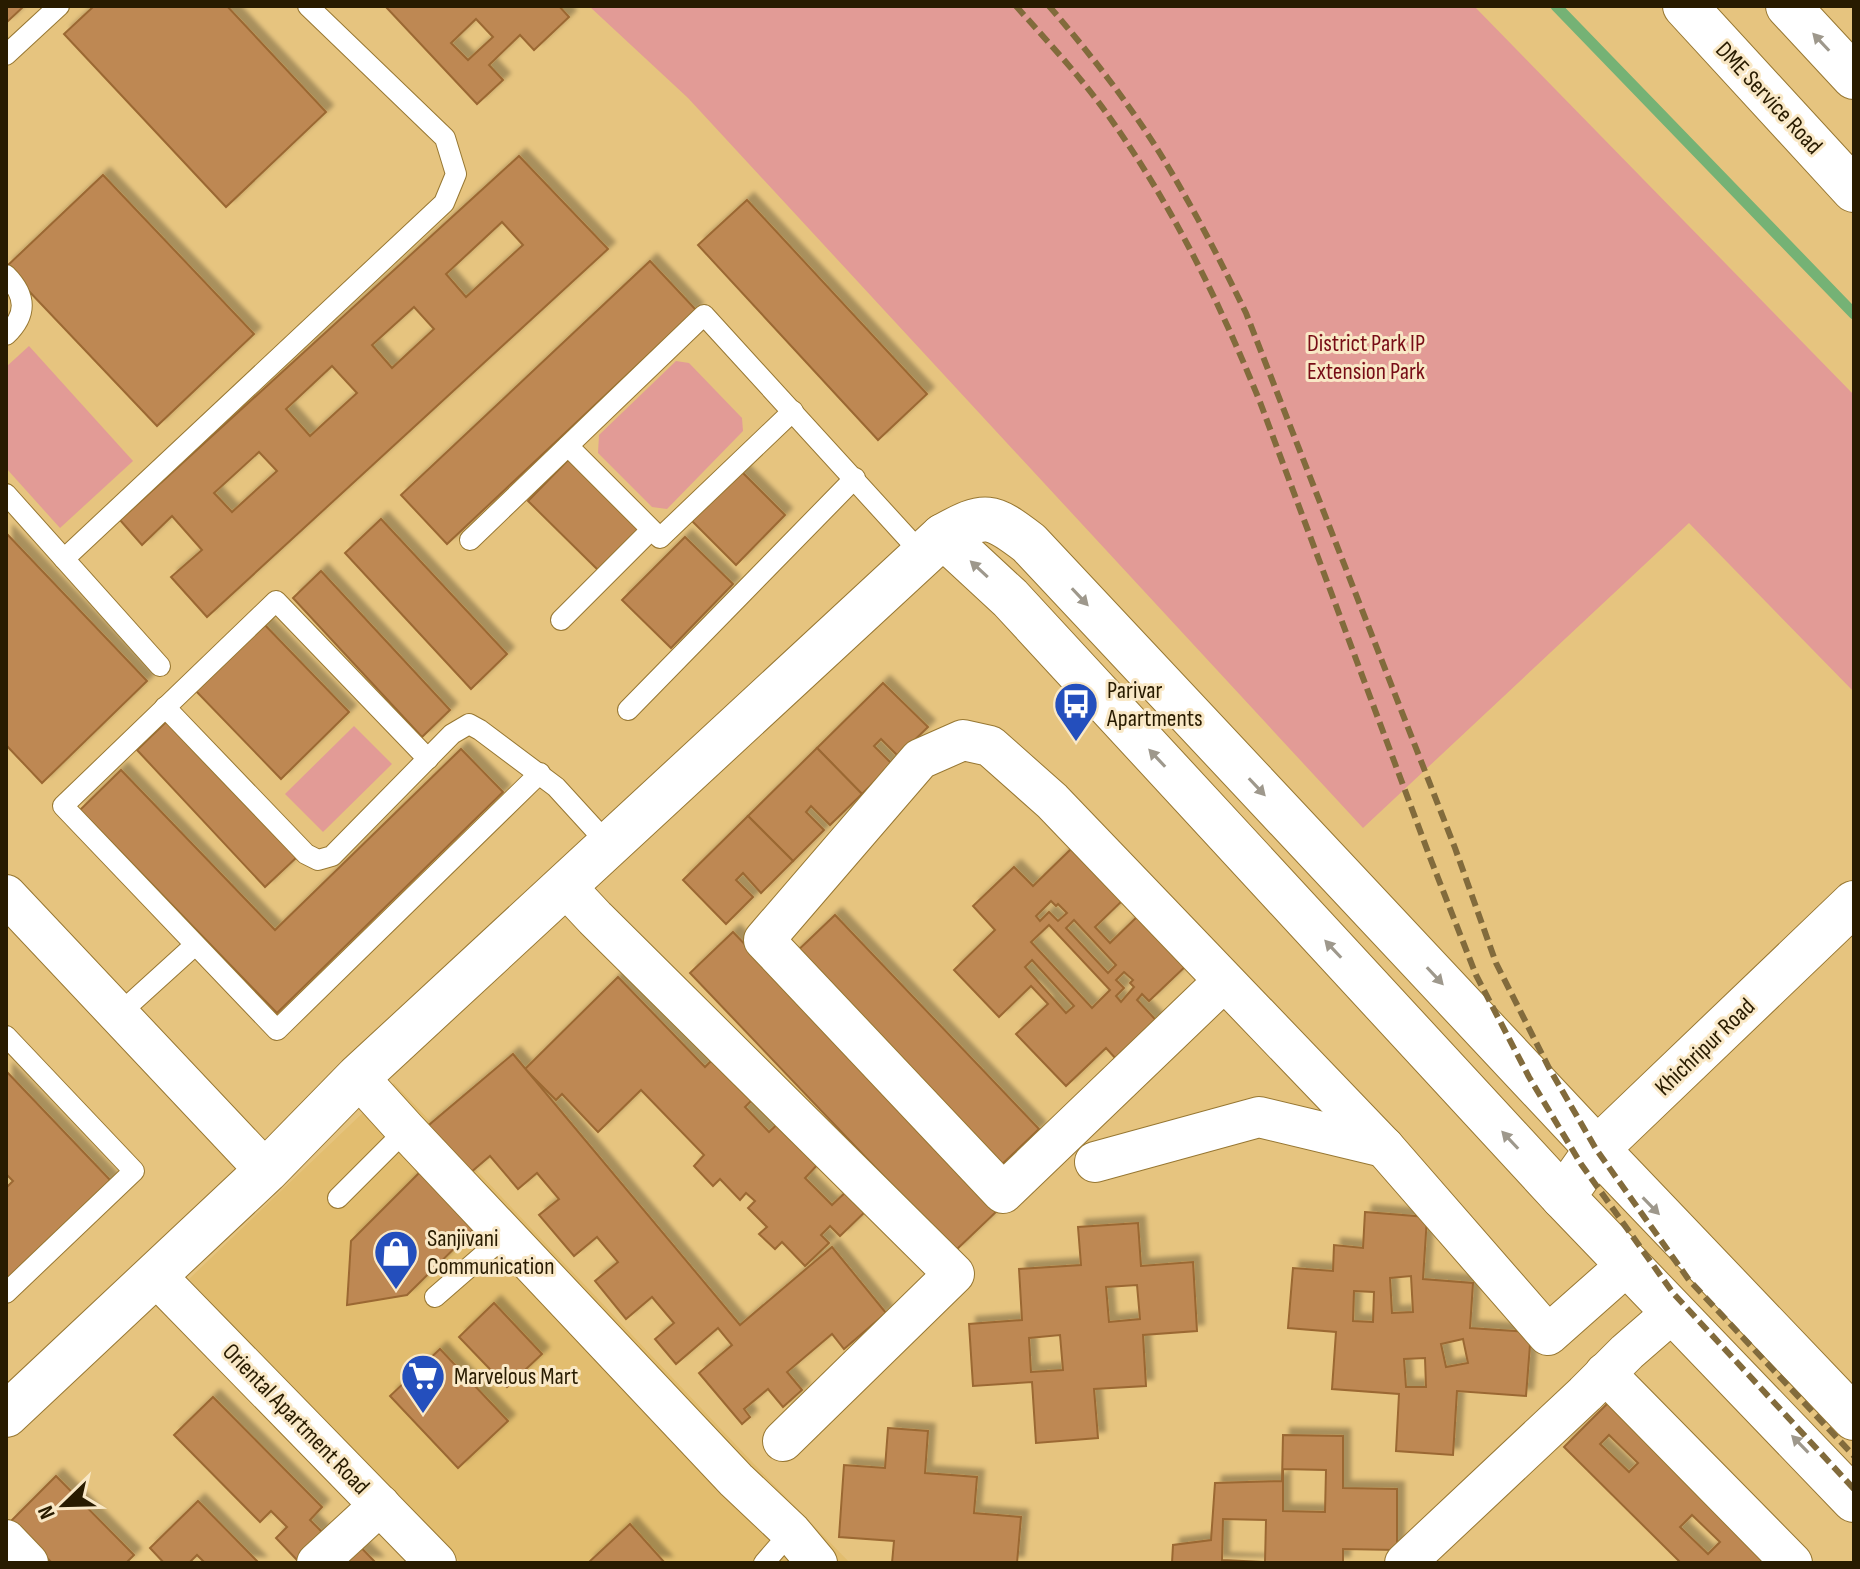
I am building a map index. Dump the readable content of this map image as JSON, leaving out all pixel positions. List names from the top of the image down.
{
  "streets": {
    "main road": ["DME Service Road", "Khichripur Road"],
    "street": ["Oriental Apartment Road"]
  },
  "parks": ["District Park IP Extension Park"],
  "places": {
    "bus stop": ["Parivar Apartments"],
    "shop": ["Sanjivani Communication"],
    "supermarket": ["Marvelous Mart"]
  },
  "north": "bottom left"
}
